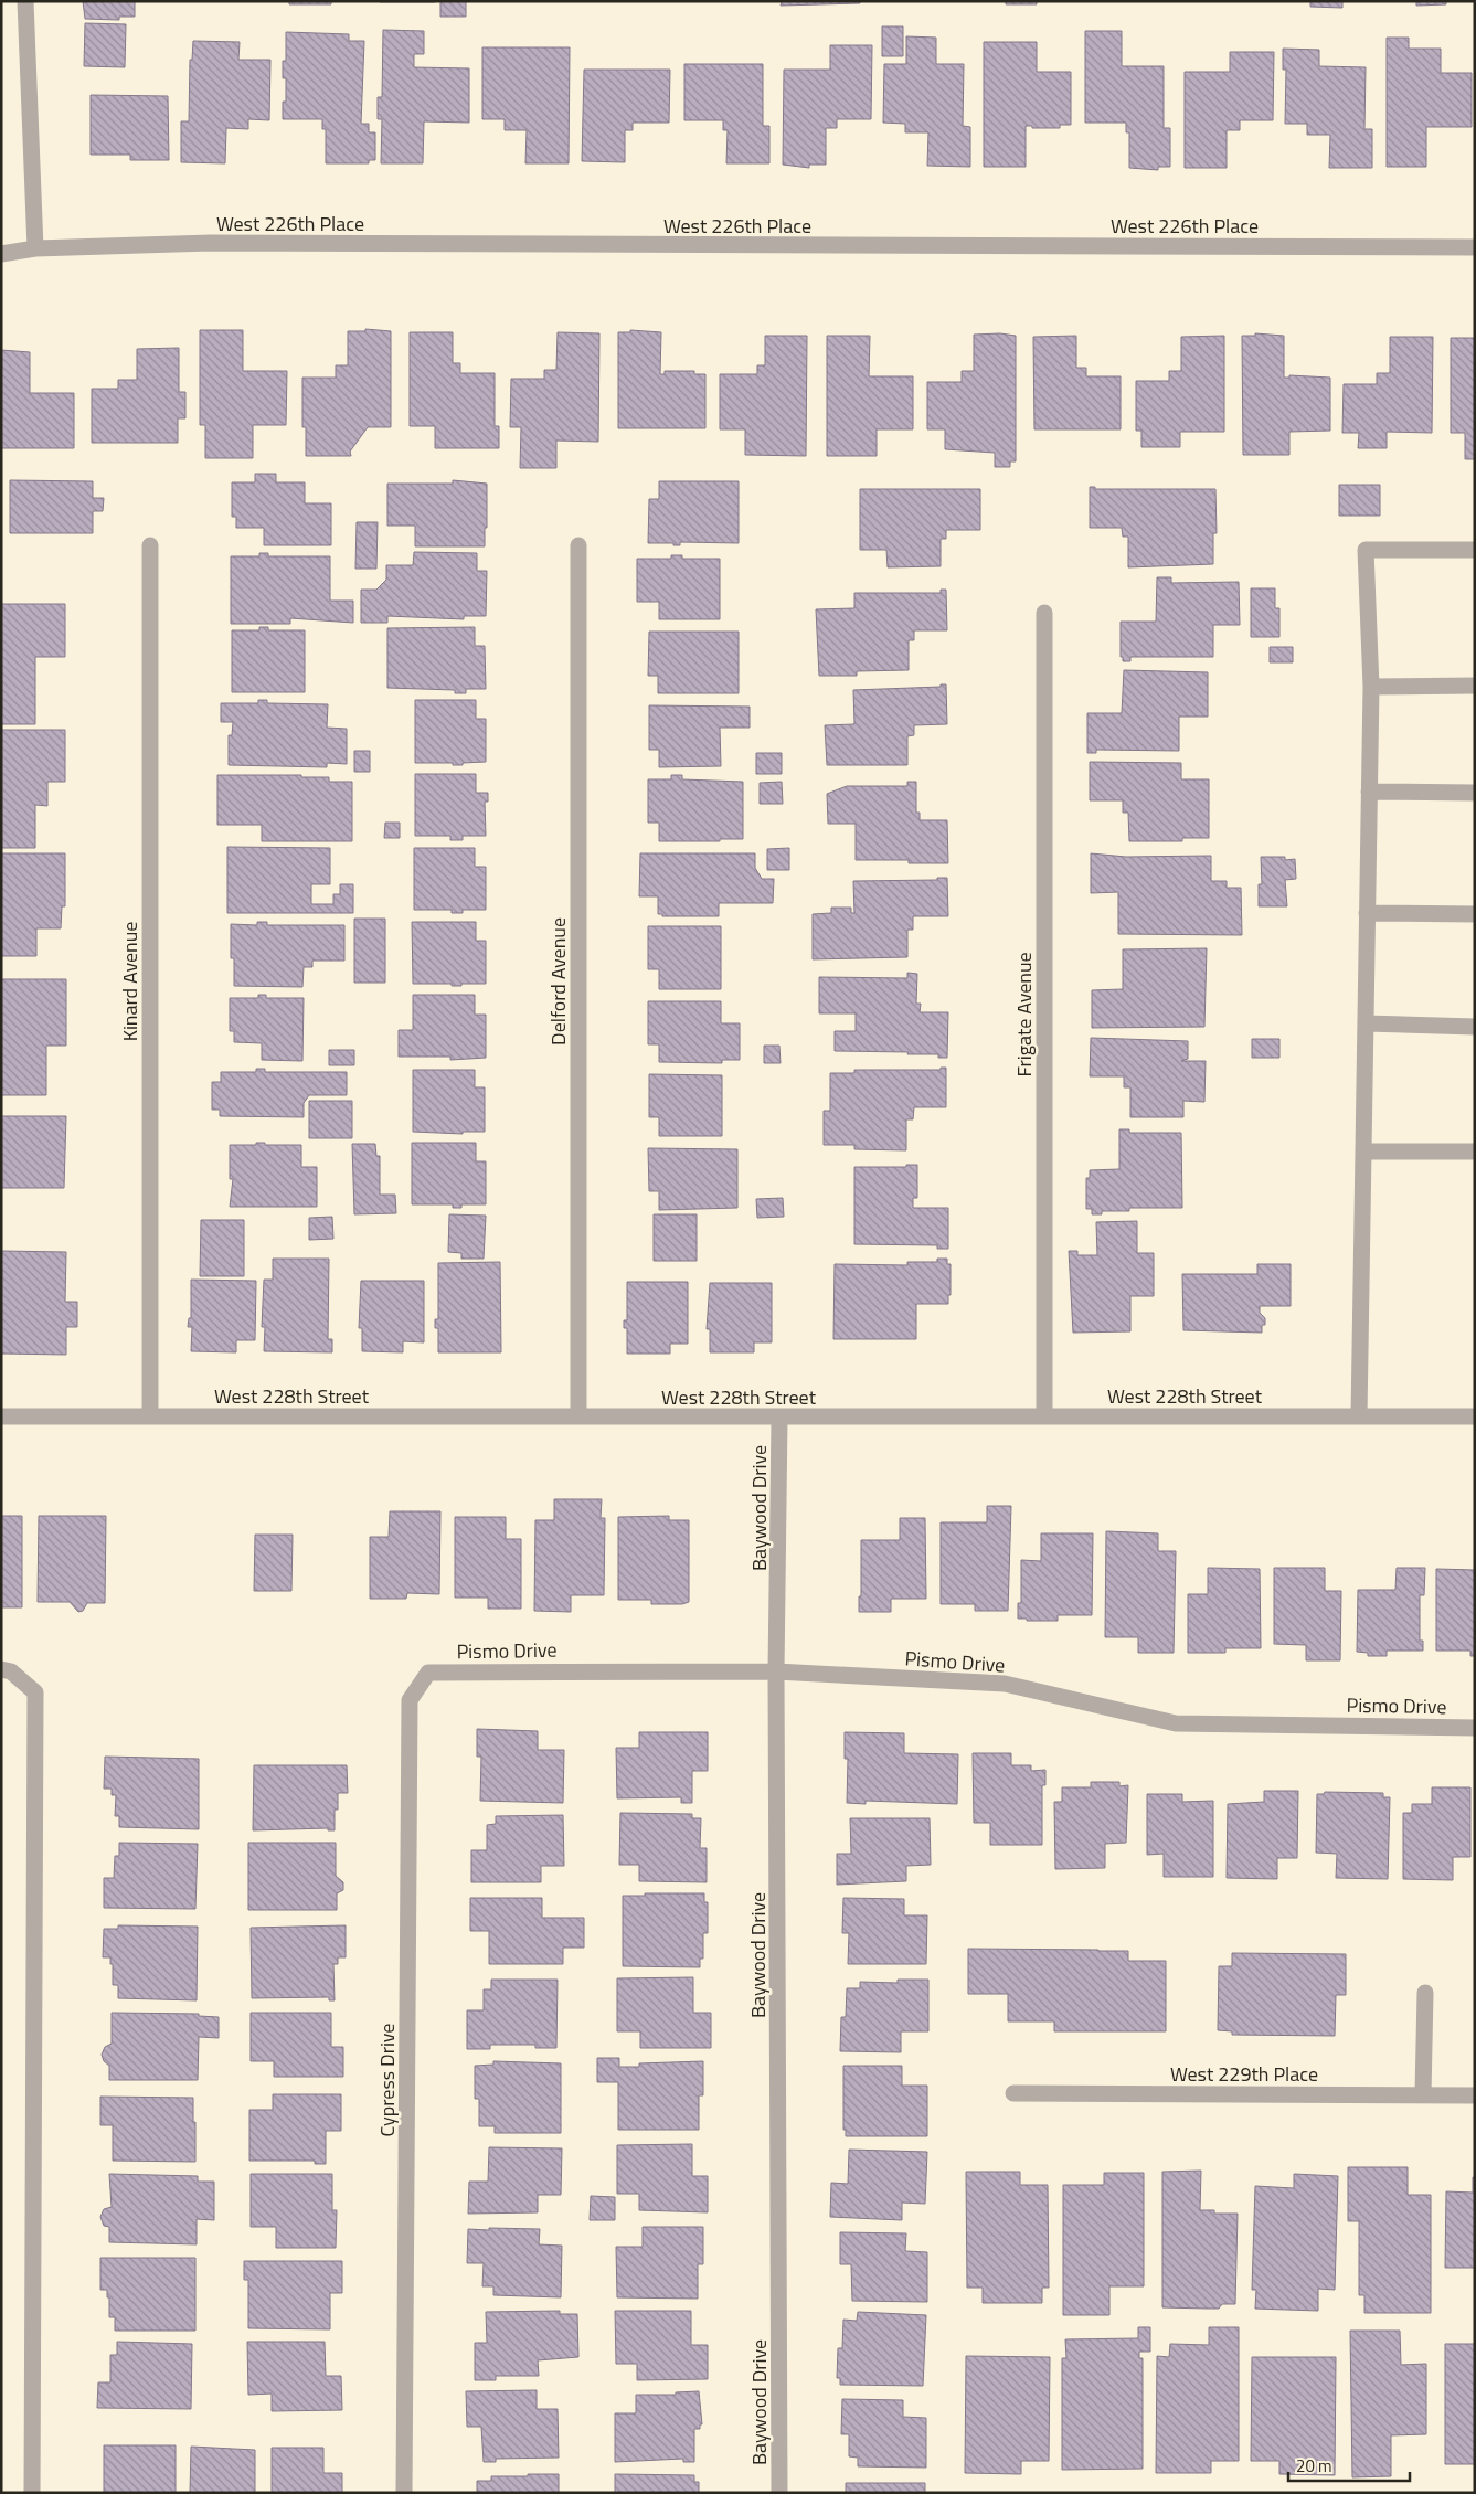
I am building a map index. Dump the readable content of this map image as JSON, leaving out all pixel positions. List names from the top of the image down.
{
  "streets": {
    "street": [
      "West 226th Place",
      "Kinard Avenue",
      "Delford Avenue",
      "Frigate Avenue",
      "West 228th Street",
      "Baywood Drive",
      "Pismo Drive",
      "West 229th Place",
      "Cypress Drive"
    ]
  },
  "crossings": [
    ["Kinard Avenue", "West 228th Street"],
    ["Delford Avenue", "West 228th Street"],
    ["Frigate Avenue", "West 228th Street"],
    ["West 228th Street", "Baywood Drive"],
    ["Baywood Drive", "Pismo Drive"],
    ["Pismo Drive", "Cypress Drive"]
  ],
  "scale_bar": "20 m"
}
